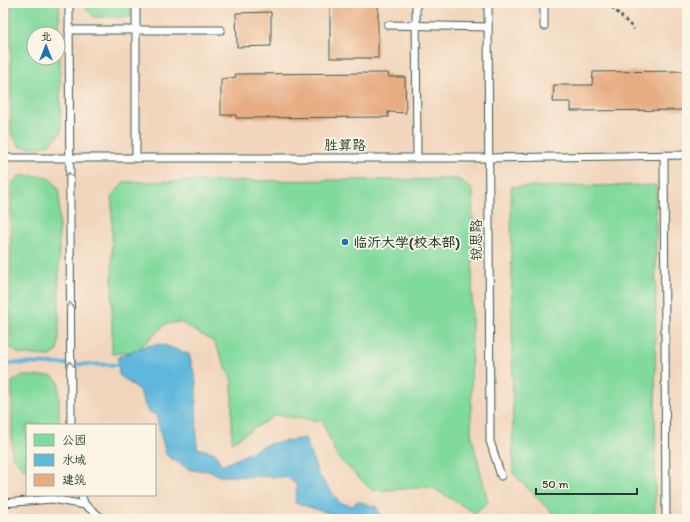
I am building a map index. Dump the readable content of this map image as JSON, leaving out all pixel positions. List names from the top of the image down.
{
  "streets": {
    "lane": ["胜算路", "锐思路"]
  },
  "crossings": [
    ["胜算路", "锐思路"]
  ],
  "places": ["临沂大学(校本部)"],
  "legend": ["公园", "水域", "建筑"],
  "scale_bar": "50 m",
  "north": "top"
}
